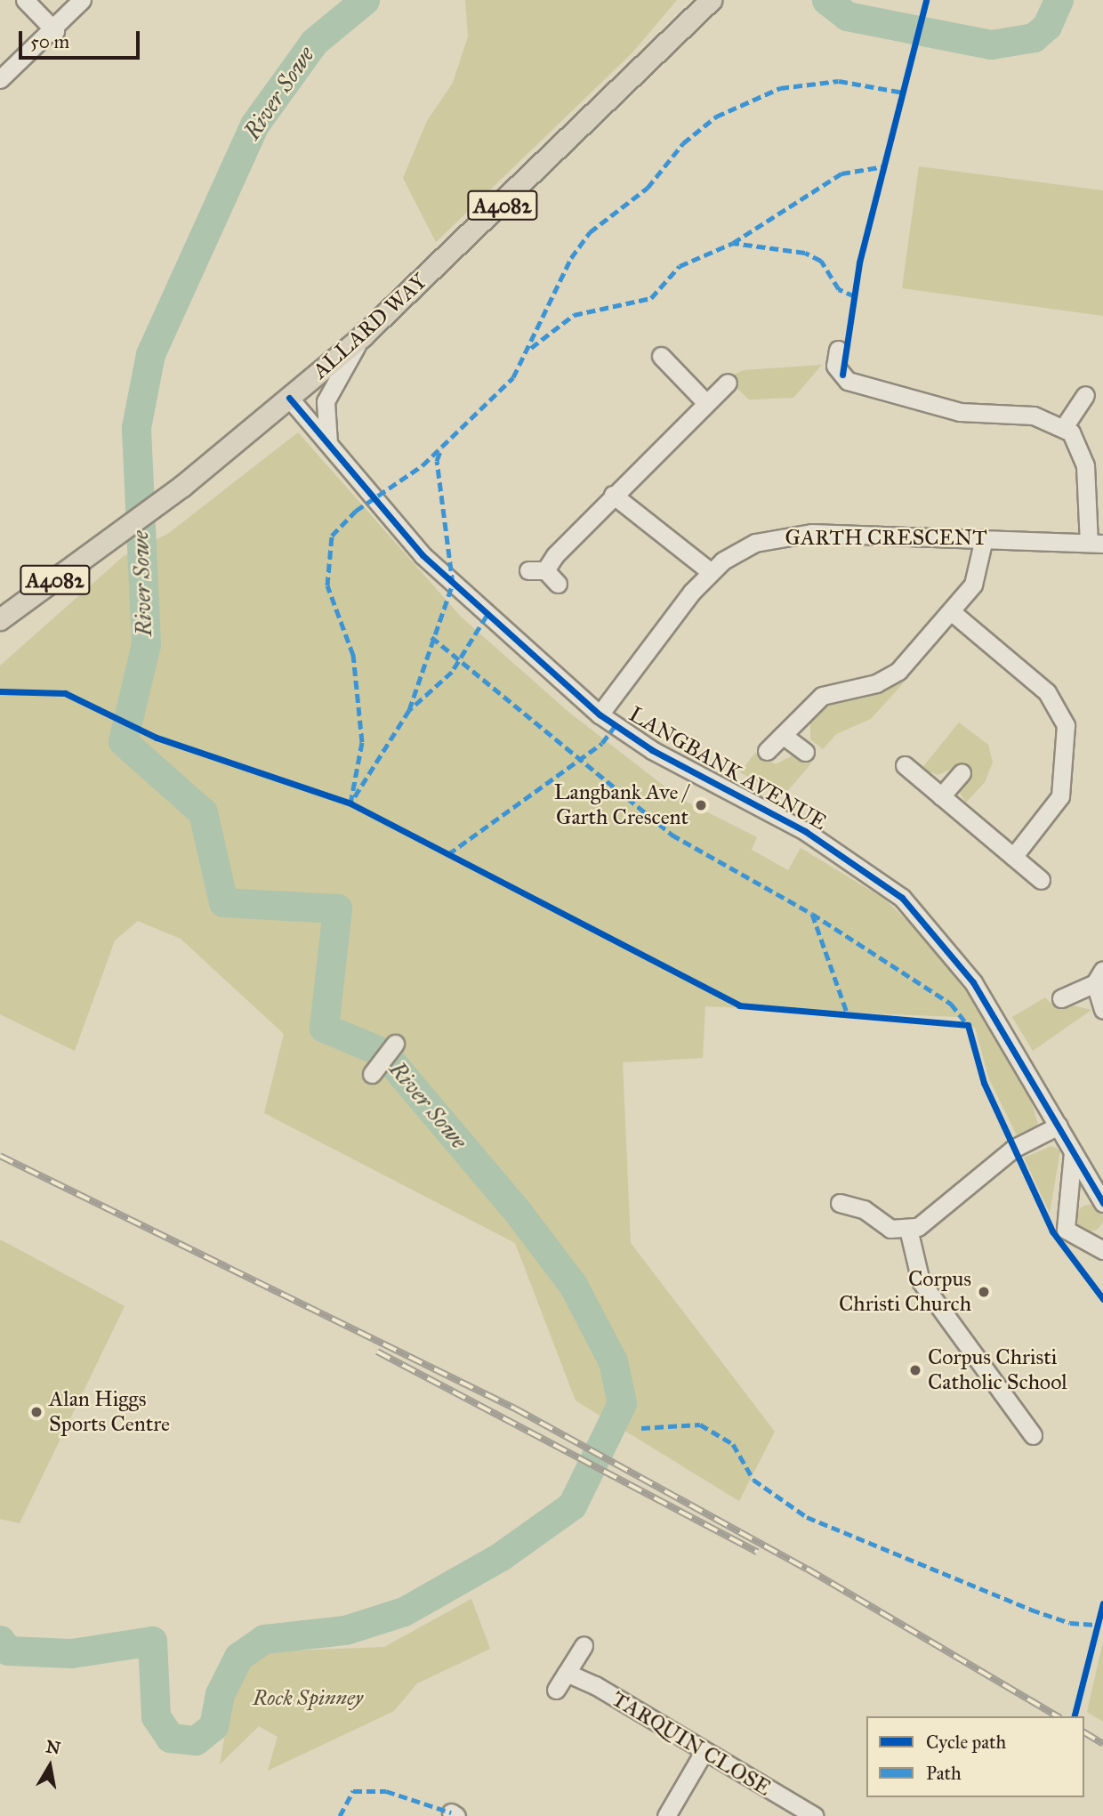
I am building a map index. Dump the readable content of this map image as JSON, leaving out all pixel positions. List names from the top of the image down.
{
  "streets": {
    "main road": ["A4082", "ALLARD WAY"],
    "street": ["GARTH CRESCENT", "LANGBANK AVENUE", "TARQUIN CLOSE"]
  },
  "crossings": [
    ["ALLARD WAY", "LANGBANK AVENUE"],
    ["GARTH CRESCENT", "LANGBANK AVENUE"]
  ],
  "water": ["River Sowe"],
  "parks": ["Rock Spinney"],
  "places": [
    "Langbank Ave / Garth Crescent",
    "Corpus Christi Church",
    "Corpus Christi Catholic School",
    "Alan Higgs Sports Centre"
  ],
  "legend": ["Cycle path", "Path"],
  "scale_bar": "50 m",
  "north": "top"
}
